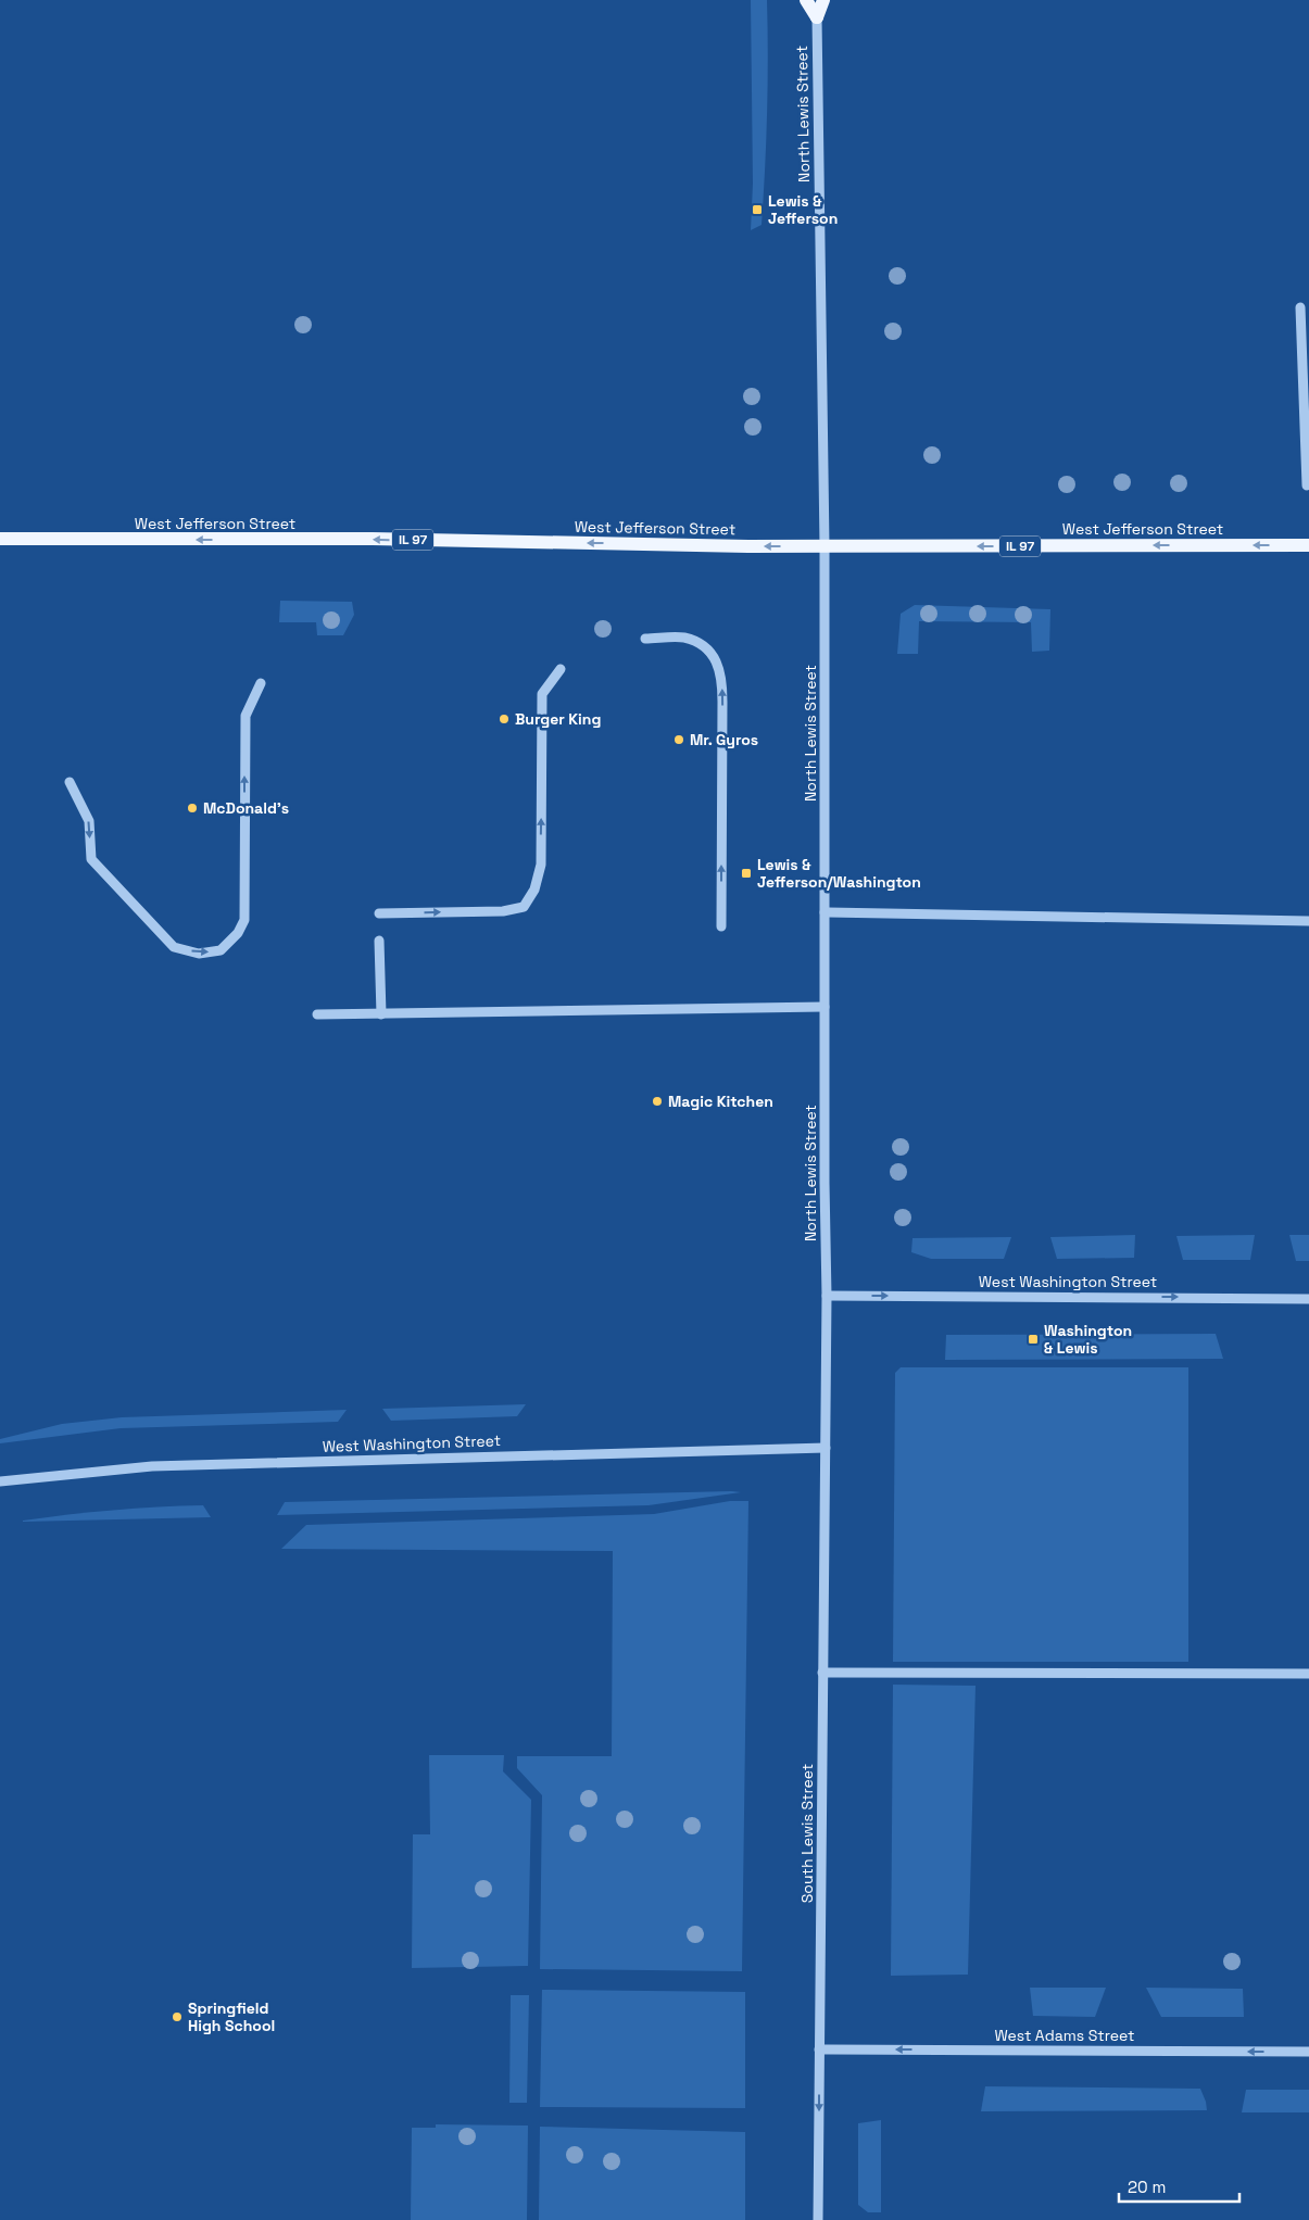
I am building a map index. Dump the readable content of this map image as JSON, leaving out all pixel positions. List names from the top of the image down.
{
  "streets": {
    "main road": ["West Jefferson Street", "IL 97"],
    "street": [
      "North Lewis Street",
      "West Washington Street",
      "South Lewis Street",
      "West Adams Street"
    ]
  },
  "crossings": [
    ["North Lewis Street", "West Jefferson Street"],
    ["North Lewis Street", "West Washington Street"],
    ["North Lewis Street", "South Lewis Street"],
    ["West Washington Street", "South Lewis Street"],
    ["South Lewis Street", "West Adams Street"]
  ],
  "one_way": ["West Jefferson Street", "West Washington Street", "West Adams Street"],
  "places": {
    "transit": ["Lewis & Jefferson", "Lewis & Jefferson/Washington", "Washington & Lewis"],
    "other": [
      "Burger King",
      "Mr. Gyros",
      "McDonald's",
      "Magic Kitchen",
      "Springfield High School"
    ]
  },
  "scale_bar": "20 m"
}
